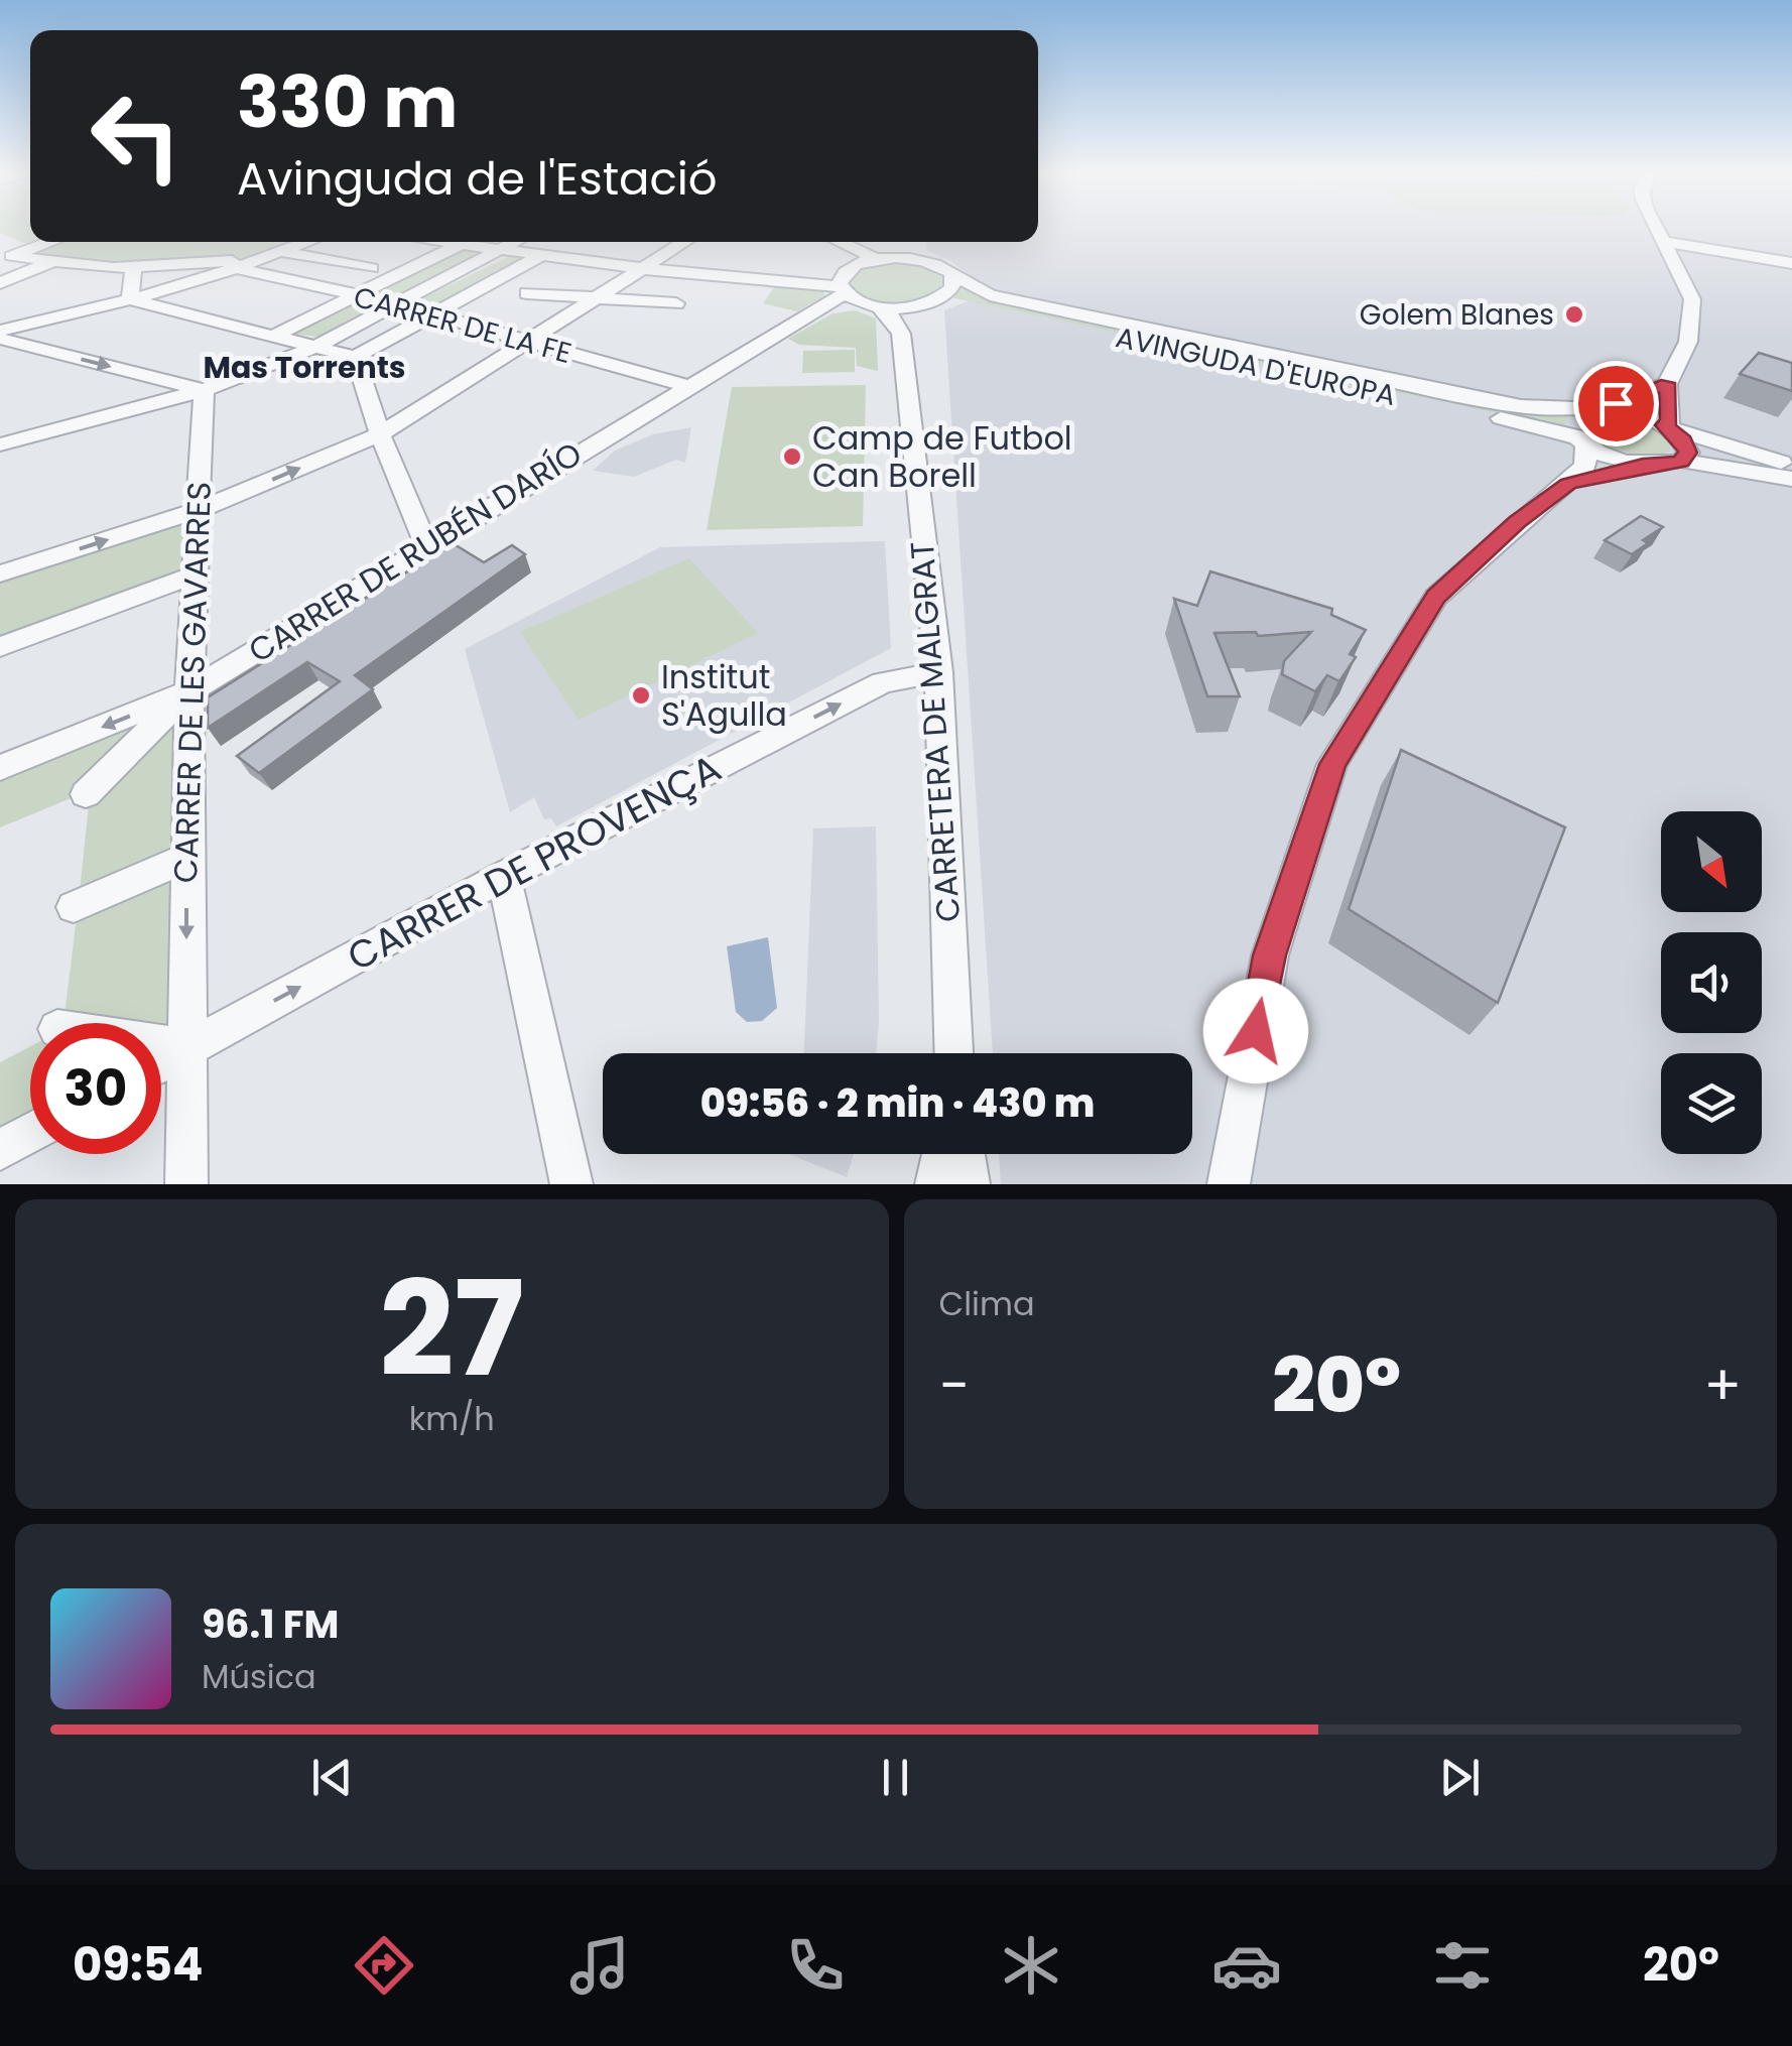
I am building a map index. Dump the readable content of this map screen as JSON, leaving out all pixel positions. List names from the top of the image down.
{
  "streets": {
    "street": [
      "CARRER DE LA FE",
      "AVINGUDA D'EUROPA",
      "CARRER DE RUBÉN DARÍO",
      "CARRER DE LES GAVARRES",
      "CARRETERA DE MALGRAT",
      "CARRER DE PROVENÇA"
    ]
  },
  "crossings": [
    ["CARRER DE LA FE", "CARRER DE RUBÉN DARÍO"],
    ["AVINGUDA D'EUROPA", "CARRER DE RUBÉN DARÍO"],
    ["CARRER DE RUBÉN DARÍO", "CARRER DE LES GAVARRES"],
    ["CARRER DE LES GAVARRES", "CARRER DE PROVENÇA"],
    ["CARRETERA DE MALGRAT", "CARRER DE PROVENÇA"]
  ],
  "one_way": ["CARRER DE PROVENÇA"],
  "districts": ["Mas Torrents"],
  "places": ["Golem Blanes", "Camp de Futbol Can Borell", "Institut S'Agulla"],
  "north": "bottom right",
  "page": {
    "turn": ["330 m", "Avinguda de l'Estació"],
    "limit": "30",
    "trip": "09:56 · 2 min · 430 m",
    "tile": [
      ["27", "km/h"],
      "Clima"
    ],
    "heat": ["−", "20°", "+"],
    "song": ["96.1 FM", "Música"],
    "tabs": ["09:54", "20°"]
  }
}
